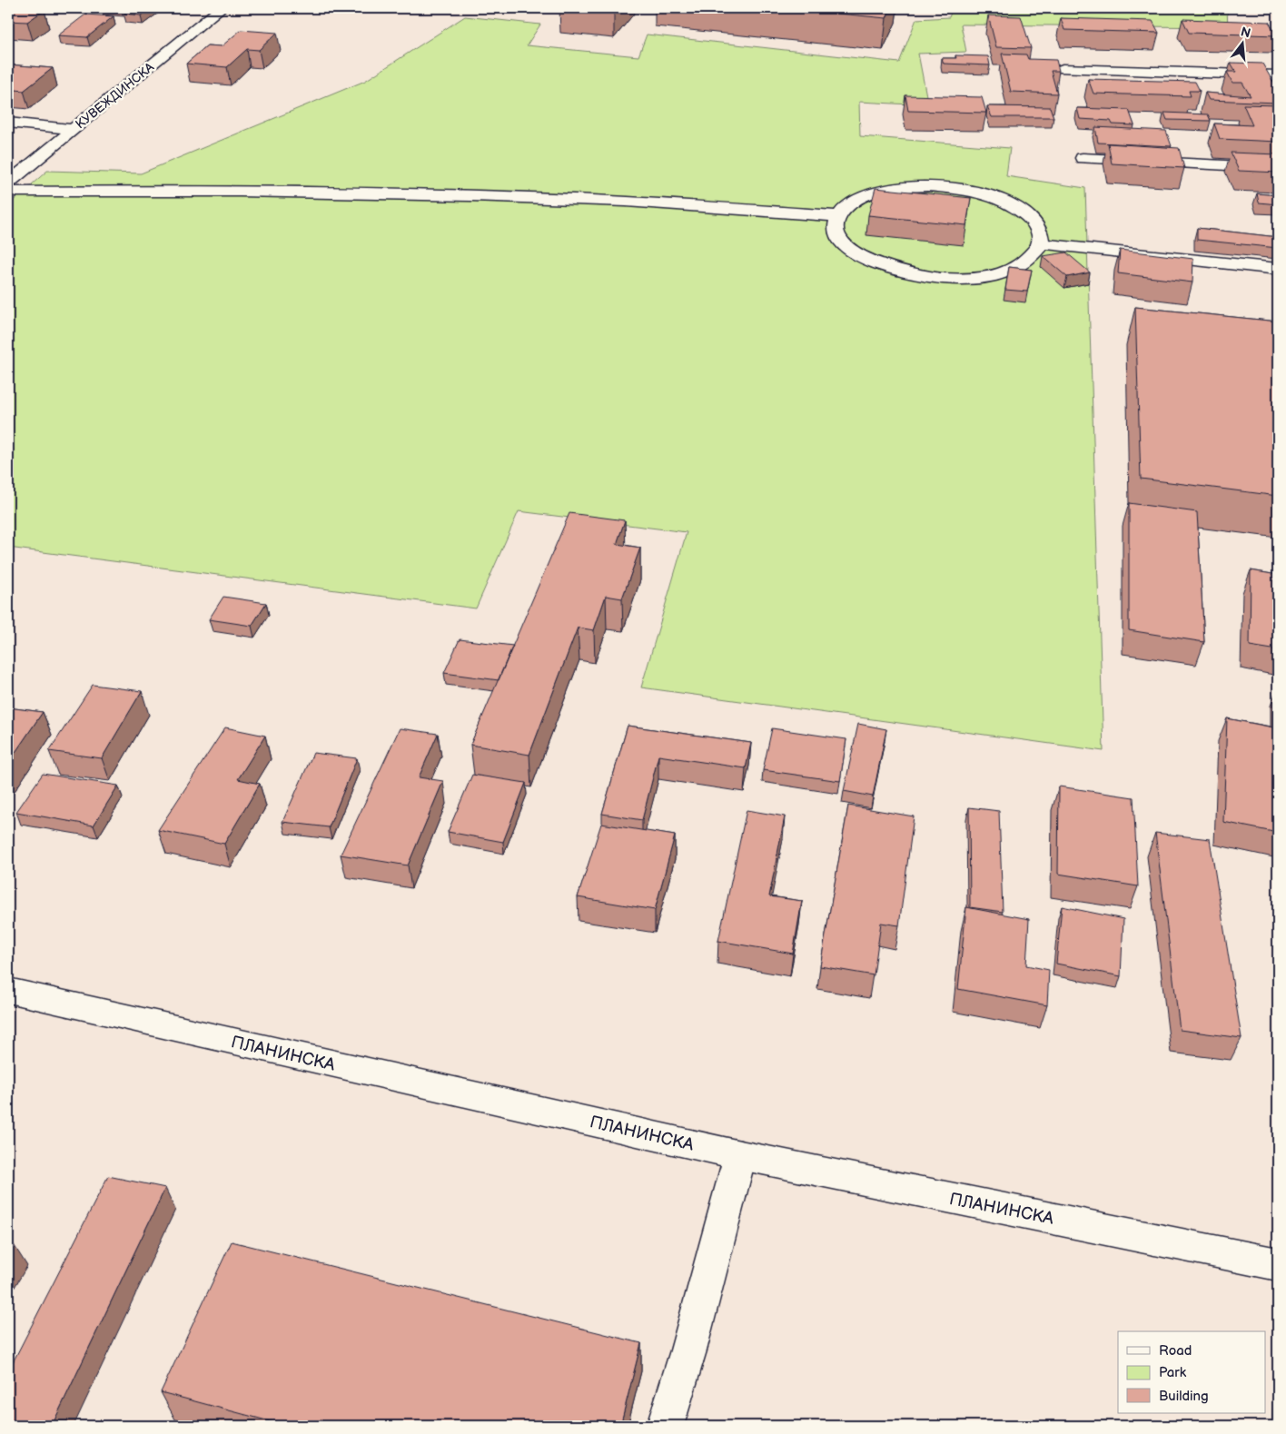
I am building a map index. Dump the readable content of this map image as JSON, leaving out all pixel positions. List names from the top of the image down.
{
  "streets": {
    "street": ["КУВЕЖДИНСКА", "ПЛАНИНСКА"]
  },
  "legend": ["Road", "Park", "Building"],
  "north": "top"
}
